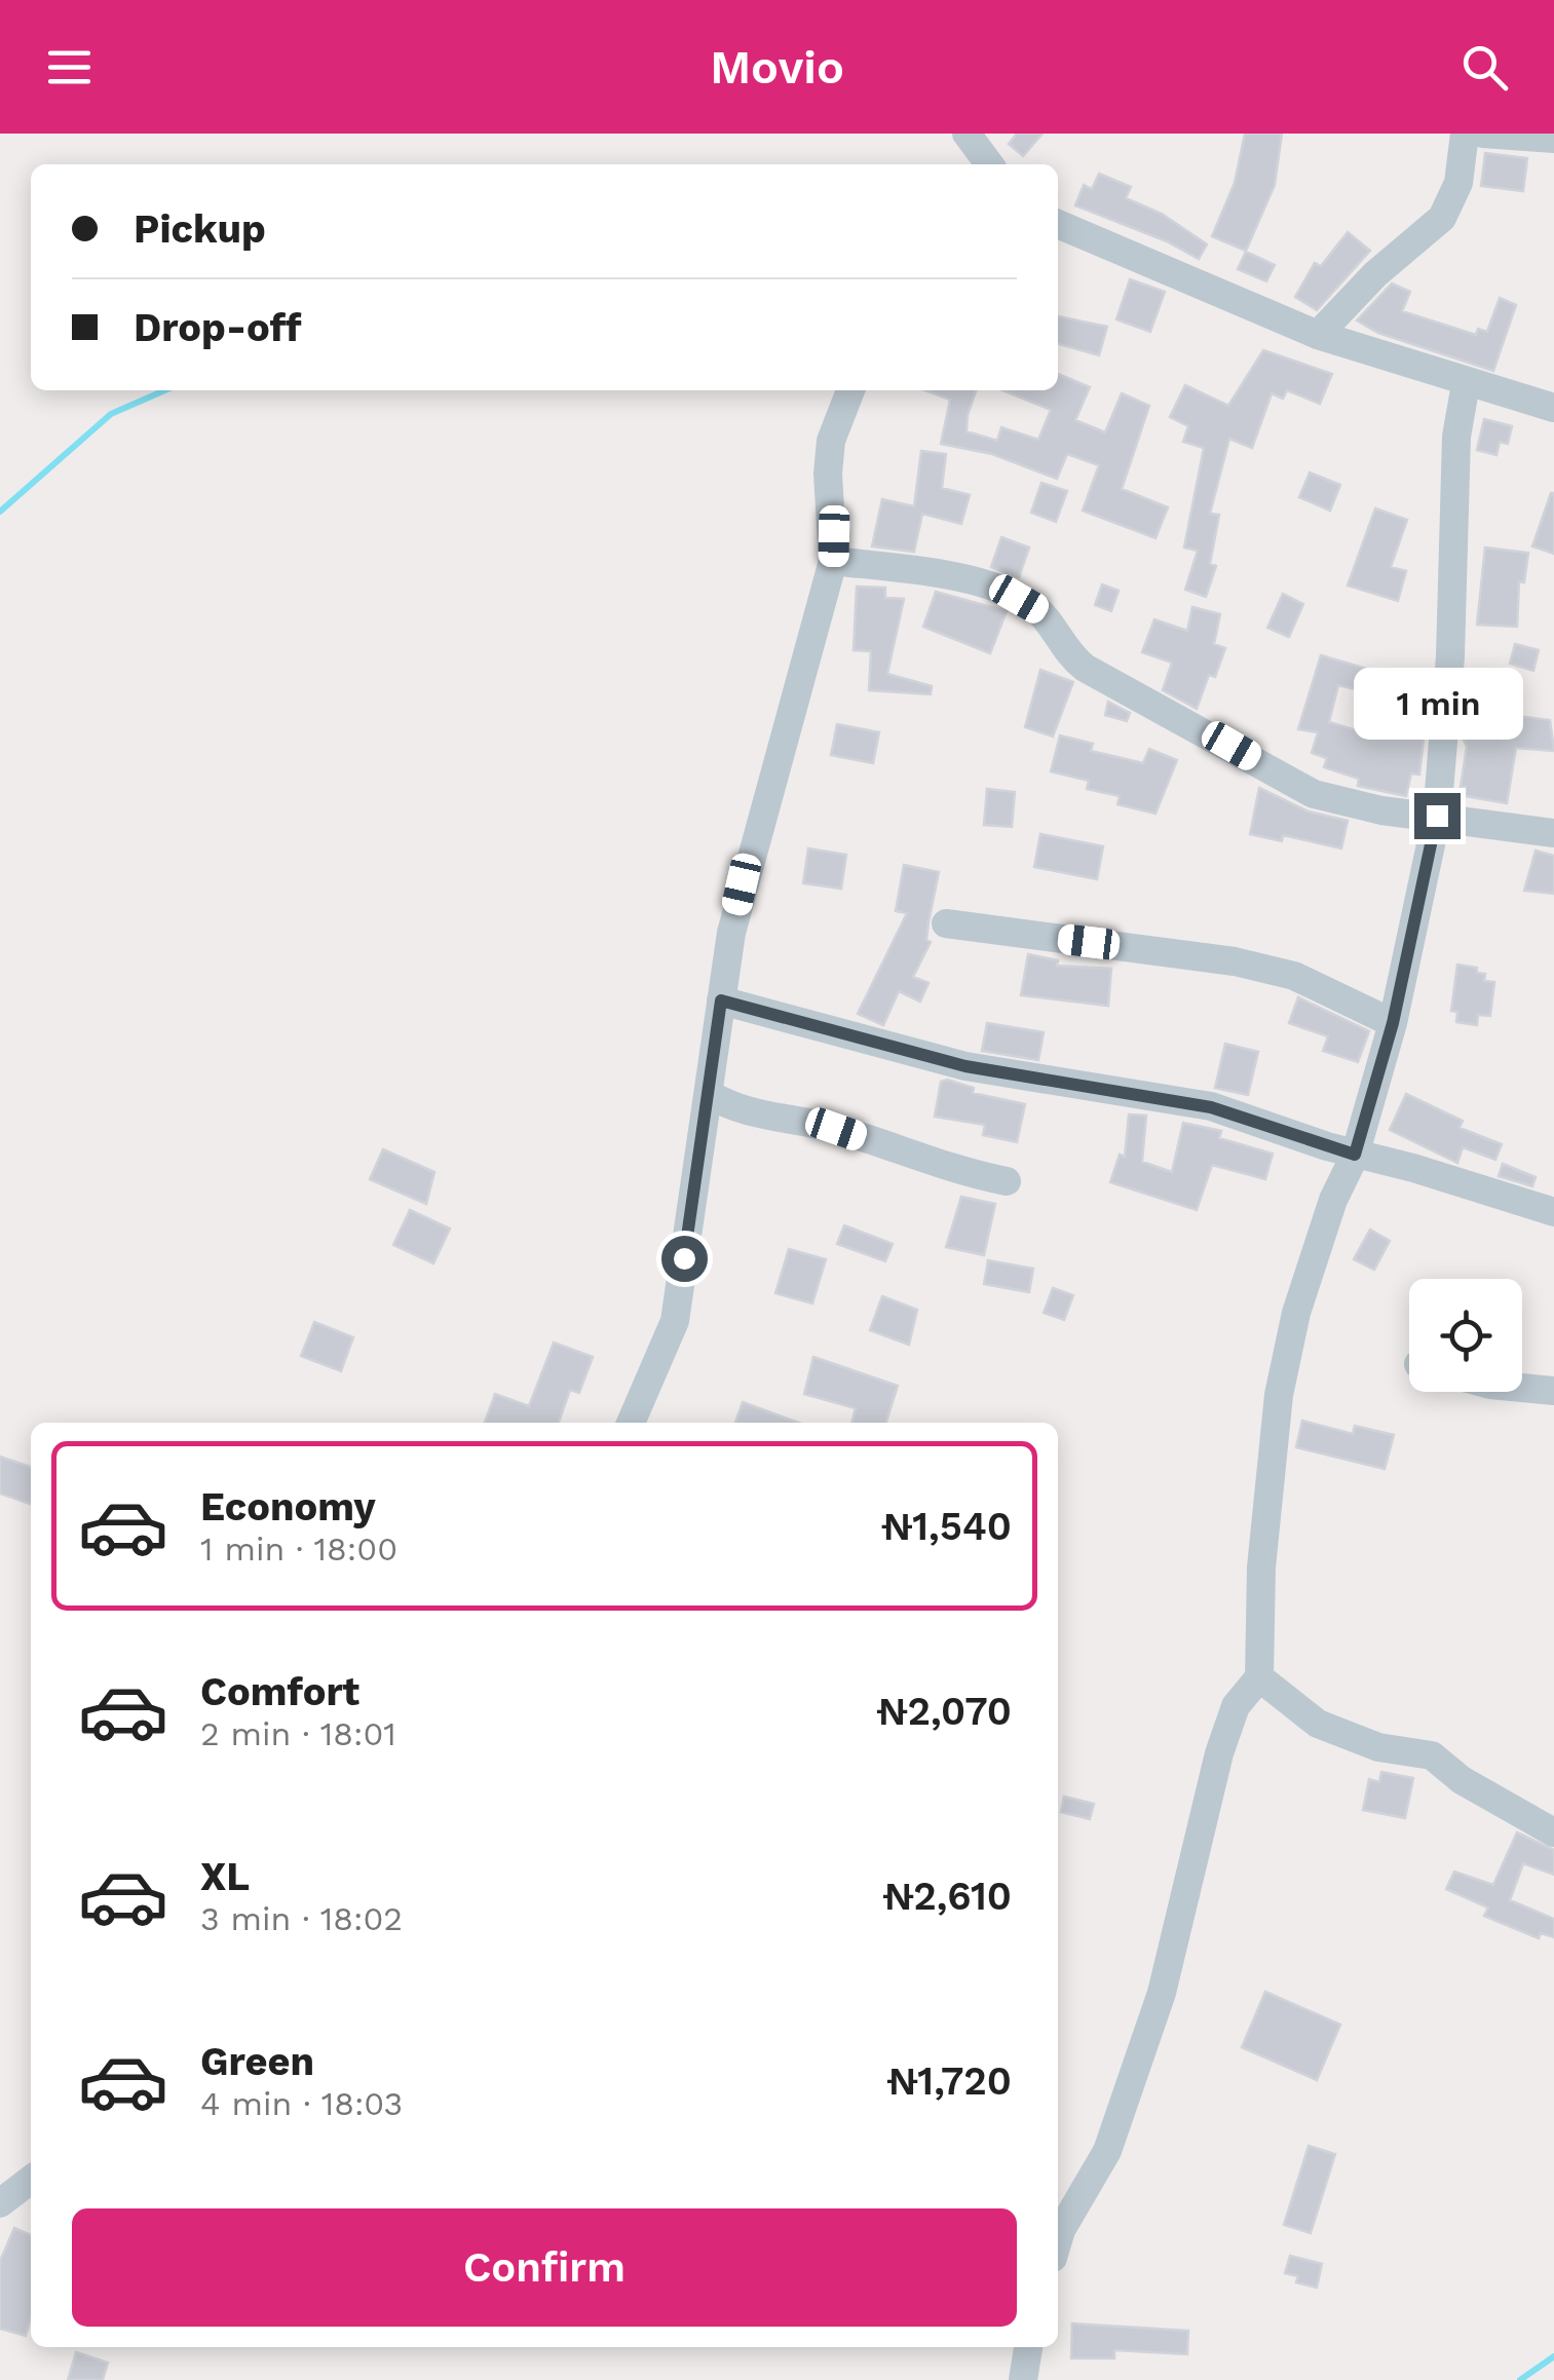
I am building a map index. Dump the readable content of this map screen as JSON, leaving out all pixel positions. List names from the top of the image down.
{
  "page": {
    "header": "Movio",
    "banner": ["Pickup", "Drop-off"],
    "bubble": "1 min",
    "list": [
      {
        "name": "Economy",
        "note": "1 min · 18:00",
        "value": "₦1,540"
      },
      {
        "name": "Comfort",
        "note": "2 min · 18:01",
        "value": "₦2,070"
      },
      {
        "name": "XL",
        "note": "3 min · 18:02",
        "value": "₦2,610"
      },
      {
        "name": "Green",
        "note": "4 min · 18:03",
        "value": "₦1,720"
      }
    ],
    "buttons": "Confirm"
  }
}
